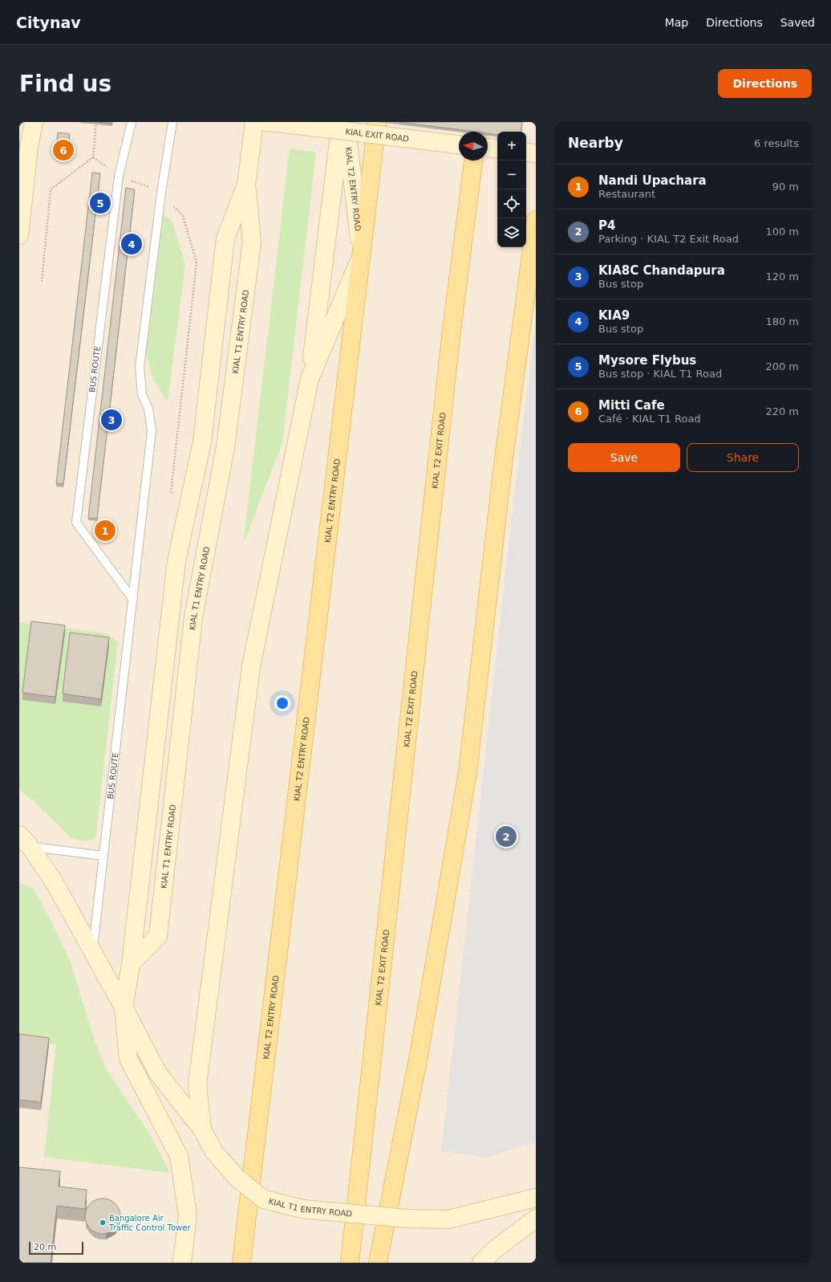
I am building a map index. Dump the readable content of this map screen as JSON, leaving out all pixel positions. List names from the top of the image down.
{
  "streets": {
    "main road": [
      "KIAL EXIT ROAD",
      "KIAL T2 ENTRY ROAD",
      "KIAL T1 ENTRY ROAD",
      "KIAL T2 EXIT ROAD"
    ],
    "lane": ["BUS ROUTE"]
  },
  "crossings": [
    ["KIAL T2 ENTRY ROAD", "KIAL T1 ENTRY ROAD"],
    ["KIAL T1 ENTRY ROAD", "BUS ROUTE"]
  ],
  "places": ["Bangalore Air Traffic Control Tower"],
  "scale_bar": "20 m",
  "north": "left",
  "page": {
    "header": "Citynav",
    "nav": ["Map", "Directions", "Saved"],
    "buttons": [
      "Directions",
      ["Save", "Share"]
    ],
    "title": "Find us",
    "heading": ["Nearby", "6 results"],
    "map_buttons": ["+", "−"],
    "pins": [
      "6",
      "5",
      "4",
      "3",
      "1",
      "2"
    ],
    "list": [
      {
        "mark": "1",
        "name": "Nandi Upachara",
        "note": "Restaurant",
        "value": "90 m"
      },
      {
        "mark": "2",
        "name": "P4",
        "note": "Parking · KIAL T2 Exit Road",
        "value": "100 m"
      },
      {
        "mark": "3",
        "name": "KIA8C Chandapura",
        "note": "Bus stop",
        "value": "120 m"
      },
      {
        "mark": "4",
        "name": "KIA9",
        "note": "Bus stop",
        "value": "180 m"
      },
      {
        "mark": "5",
        "name": "Mysore Flybus",
        "note": "Bus stop · KIAL T1 Road",
        "value": "200 m"
      },
      {
        "mark": "6",
        "name": "Mitti Cafe",
        "note": "Café · KIAL T1 Road",
        "value": "220 m"
      }
    ],
    "scale": "20 m"
  }
}
